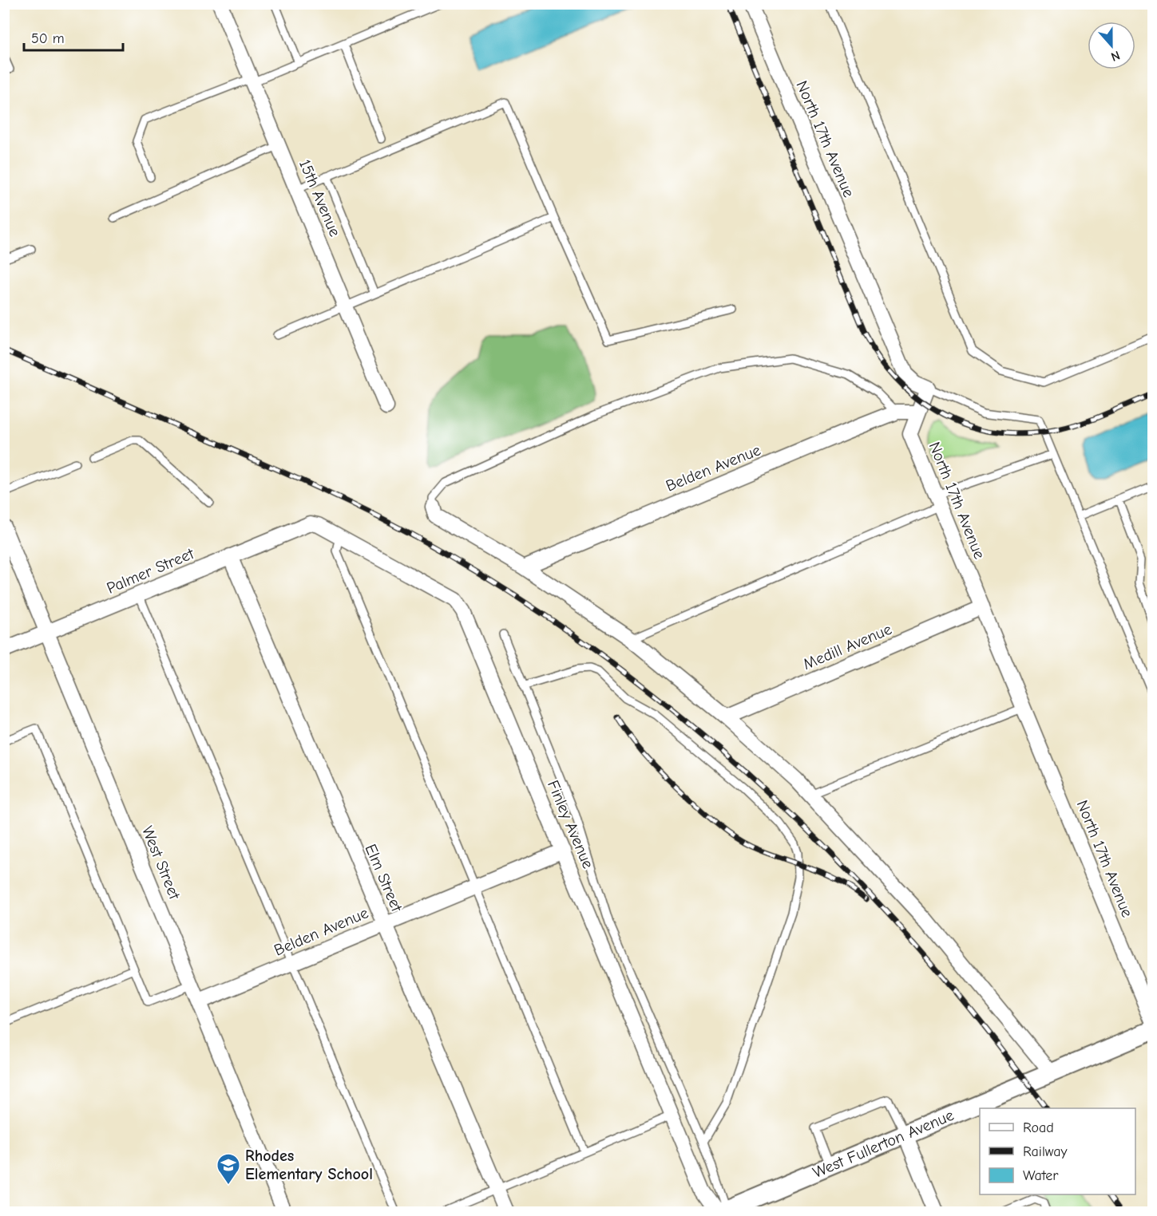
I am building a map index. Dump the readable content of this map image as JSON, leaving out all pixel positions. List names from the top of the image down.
{
  "streets": {
    "street": [
      "North 17th Avenue",
      "15th Avenue",
      "Belden Avenue",
      "Palmer Street",
      "Medill Avenue",
      "Finley Avenue",
      "West Street",
      "Elm Street",
      "West Fullerton Avenue"
    ]
  },
  "crossings": [
    ["North 17th Avenue", "Belden Avenue"],
    ["North 17th Avenue", "Medill Avenue"],
    ["Belden Avenue", "Finley Avenue"],
    ["Belden Avenue", "West Street"],
    ["Belden Avenue", "Elm Street"],
    ["Palmer Street", "Finley Avenue"],
    ["Palmer Street", "West Street"],
    ["Palmer Street", "Elm Street"],
    ["Finley Avenue", "West Fullerton Avenue"]
  ],
  "places": {
    "school or university": ["Rhodes Elementary School"]
  },
  "legend": ["Road", "Railway", "Water"],
  "scale_bar": "50 m",
  "north": "bottom"
}
